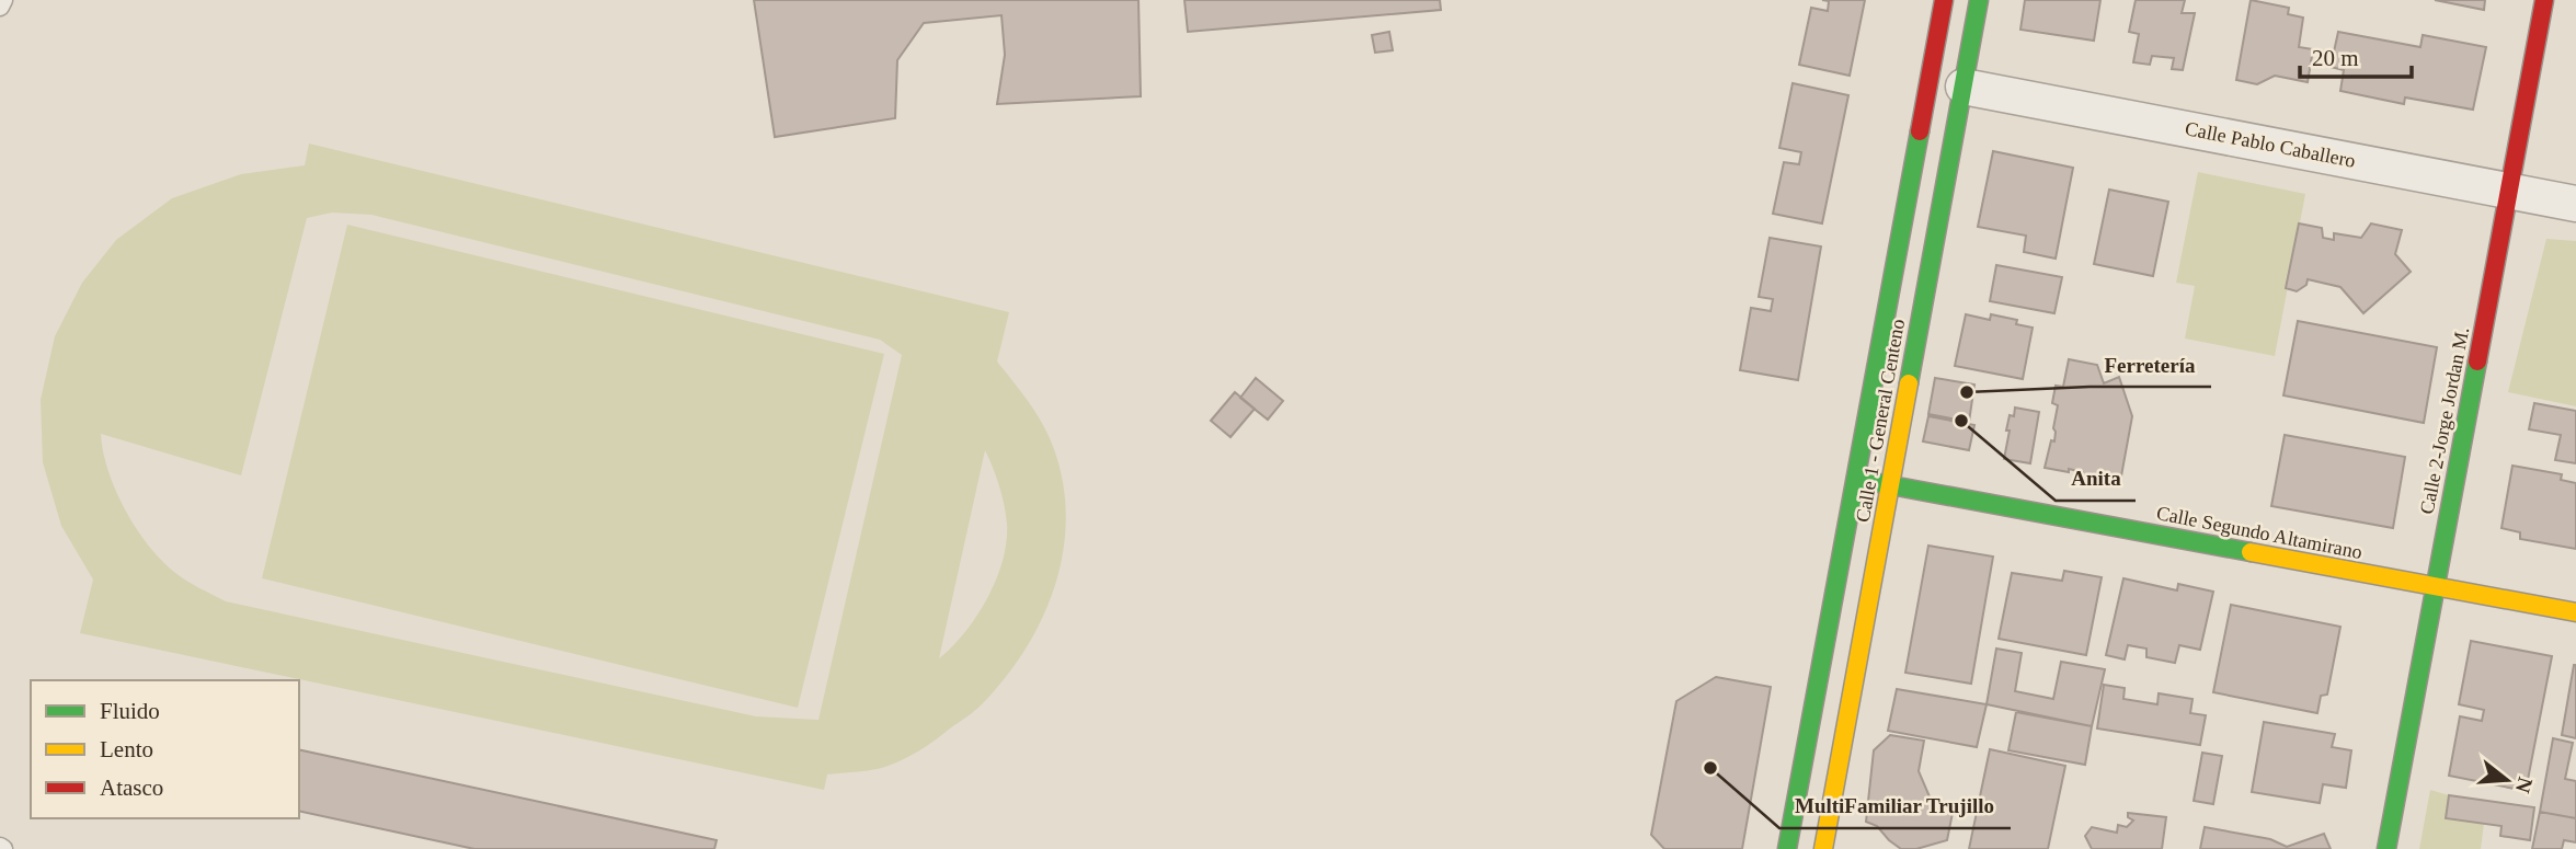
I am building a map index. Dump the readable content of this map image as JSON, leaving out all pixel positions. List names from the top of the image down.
{
  "streets": {
    "main road": ["Calle 1 - General Centeno", "Calle 2-Jorge Jordan M.", "Calle Segundo Altamirano"],
    "street": ["Calle Pablo Caballero"]
  },
  "crossings": [
    ["Calle Pablo Caballero", "Calle 1 - General Centeno"],
    ["Calle Pablo Caballero", "Calle 2-Jorge Jordan M."],
    ["Calle 1 - General Centeno", "Calle Segundo Altamirano"],
    ["Calle 2-Jorge Jordan M.", "Calle Segundo Altamirano"]
  ],
  "places": ["Ferretería", "Anita", "MultiFamiliar Trujillo"],
  "legend": ["Fluido", "Lento", "Atasco"],
  "scale_bar": "20 m",
  "north": "right"
}
